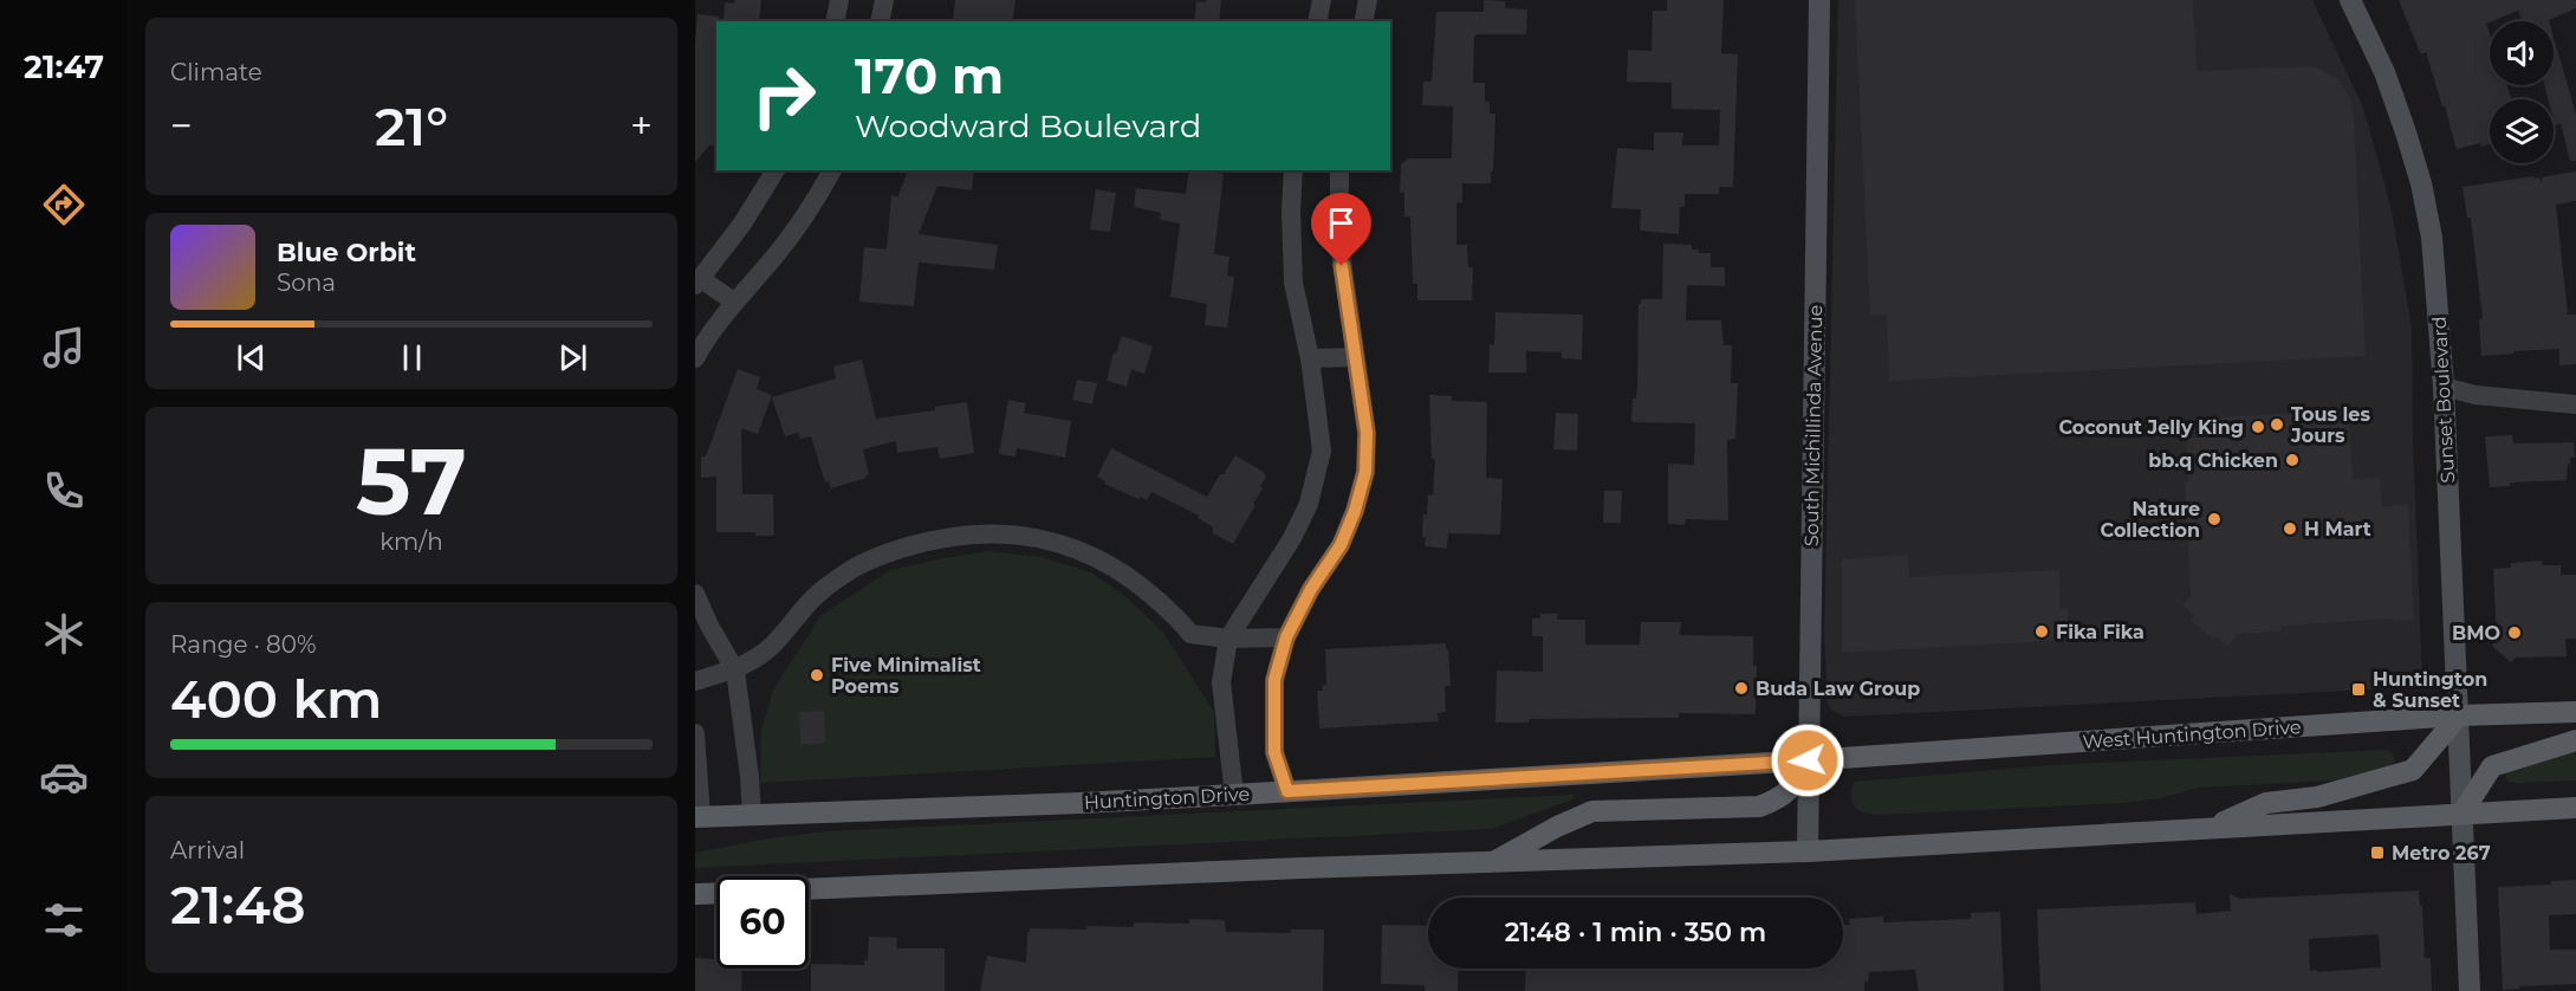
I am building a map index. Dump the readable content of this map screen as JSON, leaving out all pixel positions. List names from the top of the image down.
{
  "streets": {
    "main road": [
      "Sunset Boulevard",
      "South Michillinda Avenue",
      "West Huntington Drive",
      "Huntington Drive"
    ]
  },
  "crossings": [
    ["Sunset Boulevard", "West Huntington Drive"],
    ["South Michillinda Avenue", "West Huntington Drive"],
    ["South Michillinda Avenue", "Huntington Drive"],
    ["West Huntington Drive", "Huntington Drive"]
  ],
  "places": {
    "other": [
      "Tous les Jours",
      "Coconut Jelly King",
      "bb.q Chicken",
      "Nature Collection",
      "H Mart",
      "Fika Fika",
      "BMO",
      "Five Minimalist Poems",
      "Buda Law Group"
    ],
    "transit": ["Huntington & Sunset", "Metro 267"]
  },
  "page": {
    "tabs": "21:47",
    "tile": [
      "Climate",
      ["57", "km/h"],
      ["Range · 80%", "400 km"],
      ["Arrival", "21:48"]
    ],
    "turn": ["170 m", "Woodward Boulevard"],
    "heat": ["−", "21°", "+"],
    "song": ["Blue Orbit", "Sona"],
    "limit": "60",
    "trip": "21:48 · 1 min · 350 m"
  }
}
